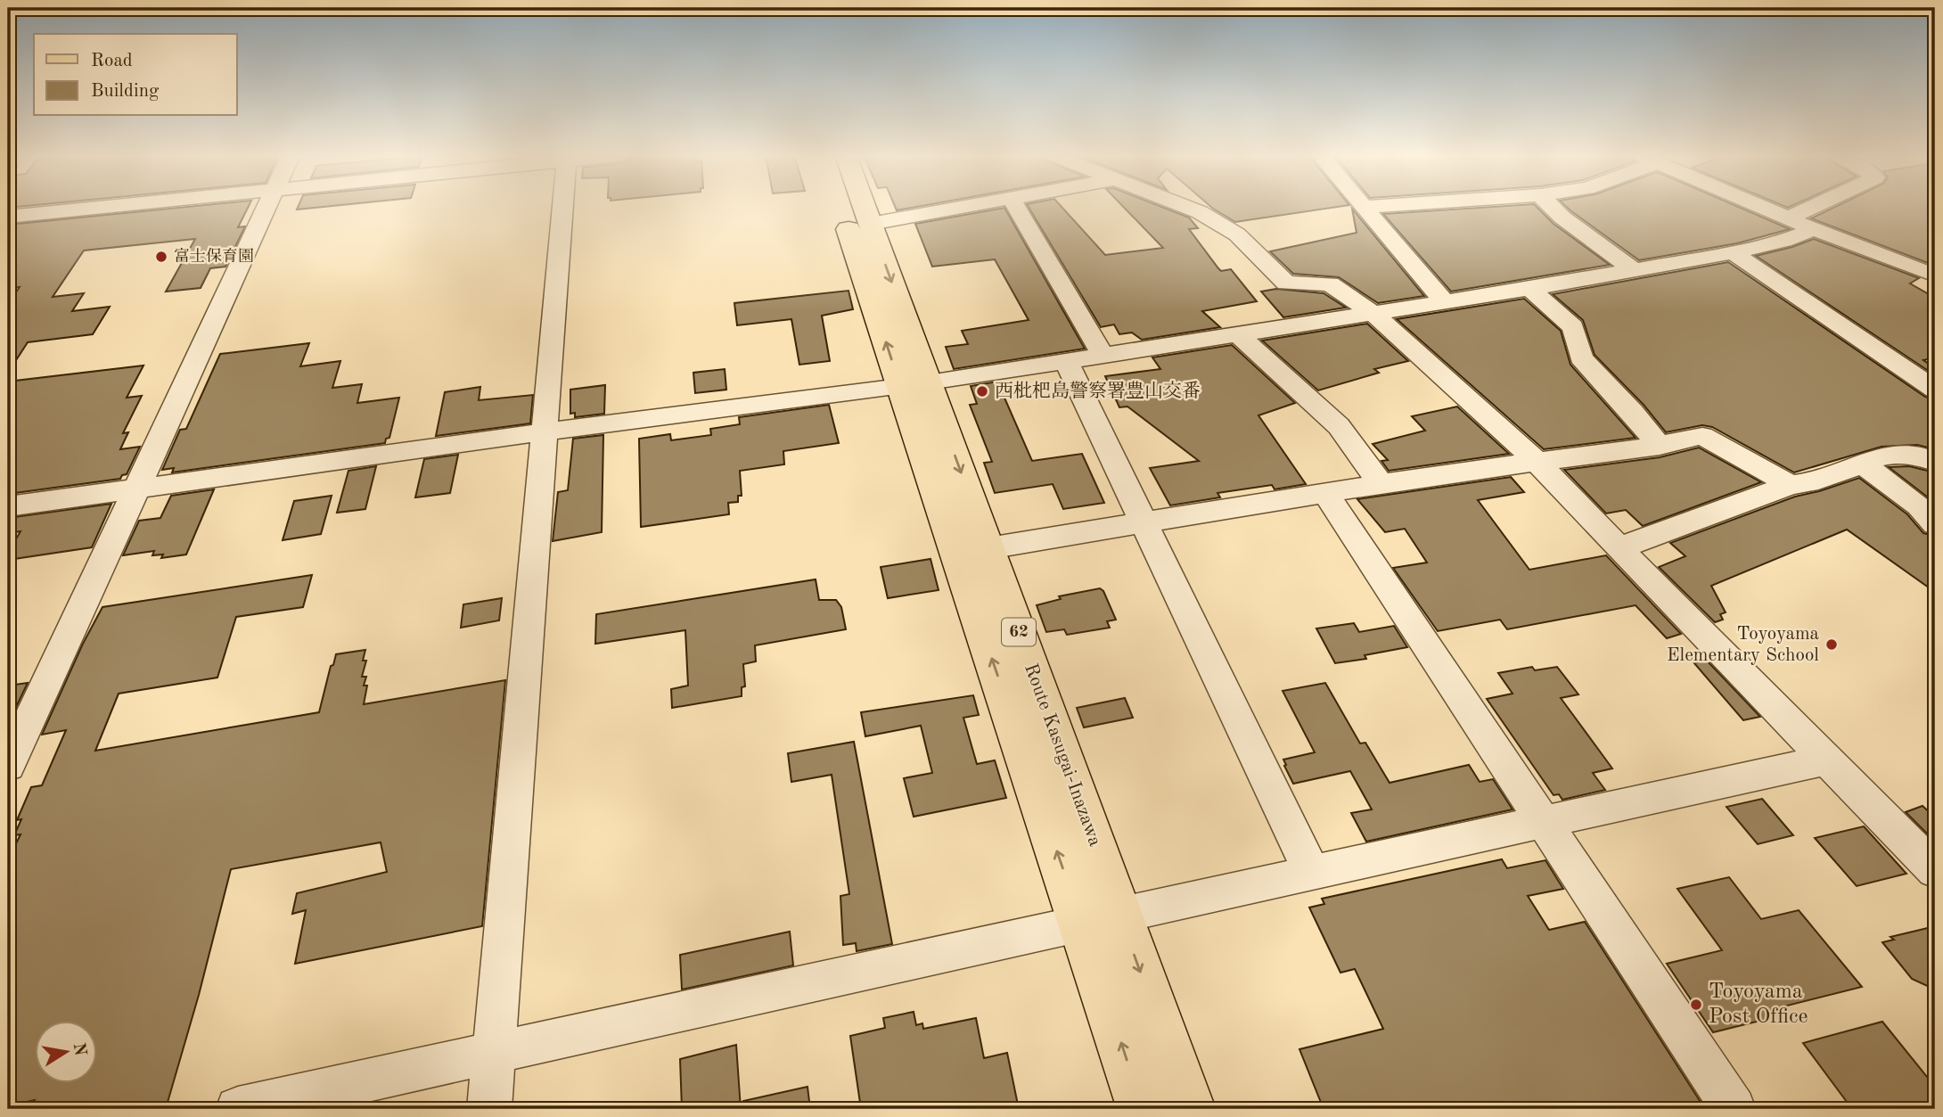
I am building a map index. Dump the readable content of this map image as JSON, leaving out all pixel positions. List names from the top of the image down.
{
  "streets": {
    "main road": ["62", "Route Kasugai-Inazawa"]
  },
  "places": [
    "富士保育園",
    "西枇杷島警察署豊山交番",
    "Toyoyama Elementary School",
    "Toyoyama Post Office"
  ],
  "legend": ["Road", "Building"],
  "north": "right"
}
